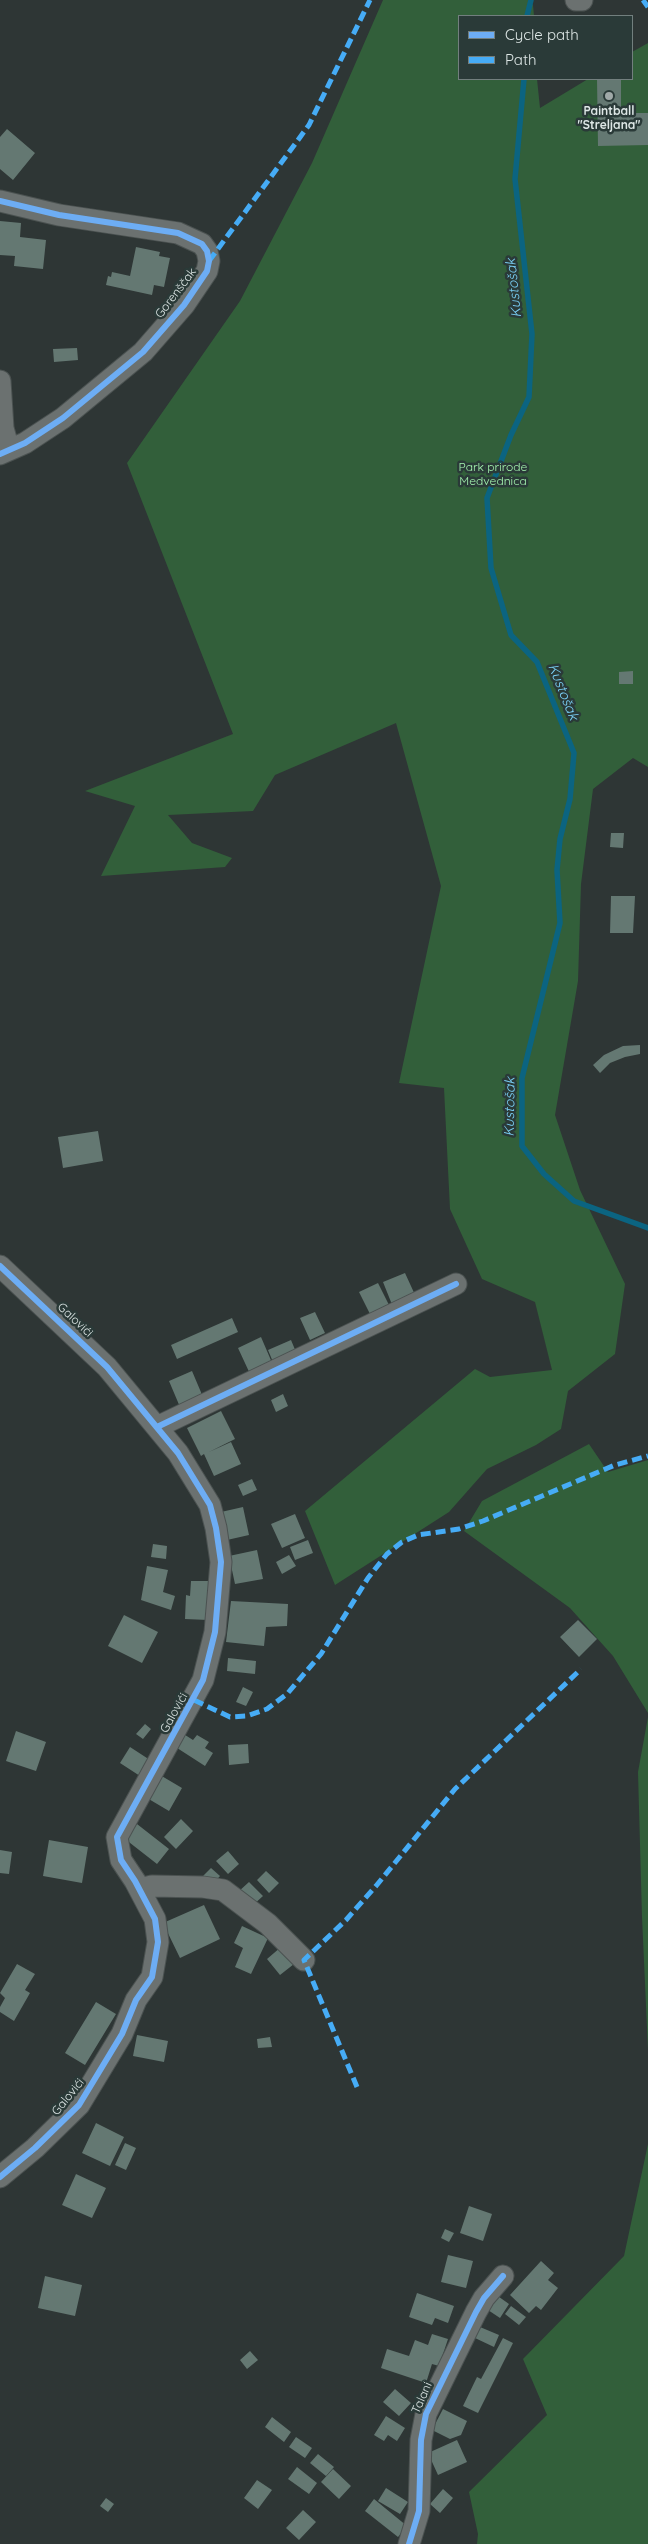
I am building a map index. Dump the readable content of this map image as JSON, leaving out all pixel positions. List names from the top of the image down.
{
  "streets": {
    "street": ["Gorenščak", "Galovići", "Talani"]
  },
  "water": ["Kustošak"],
  "parks": ["Park prirode Medvednica"],
  "places": ["Paintball \"Streljana\""],
  "legend": ["Cycle path", "Path"]
}
